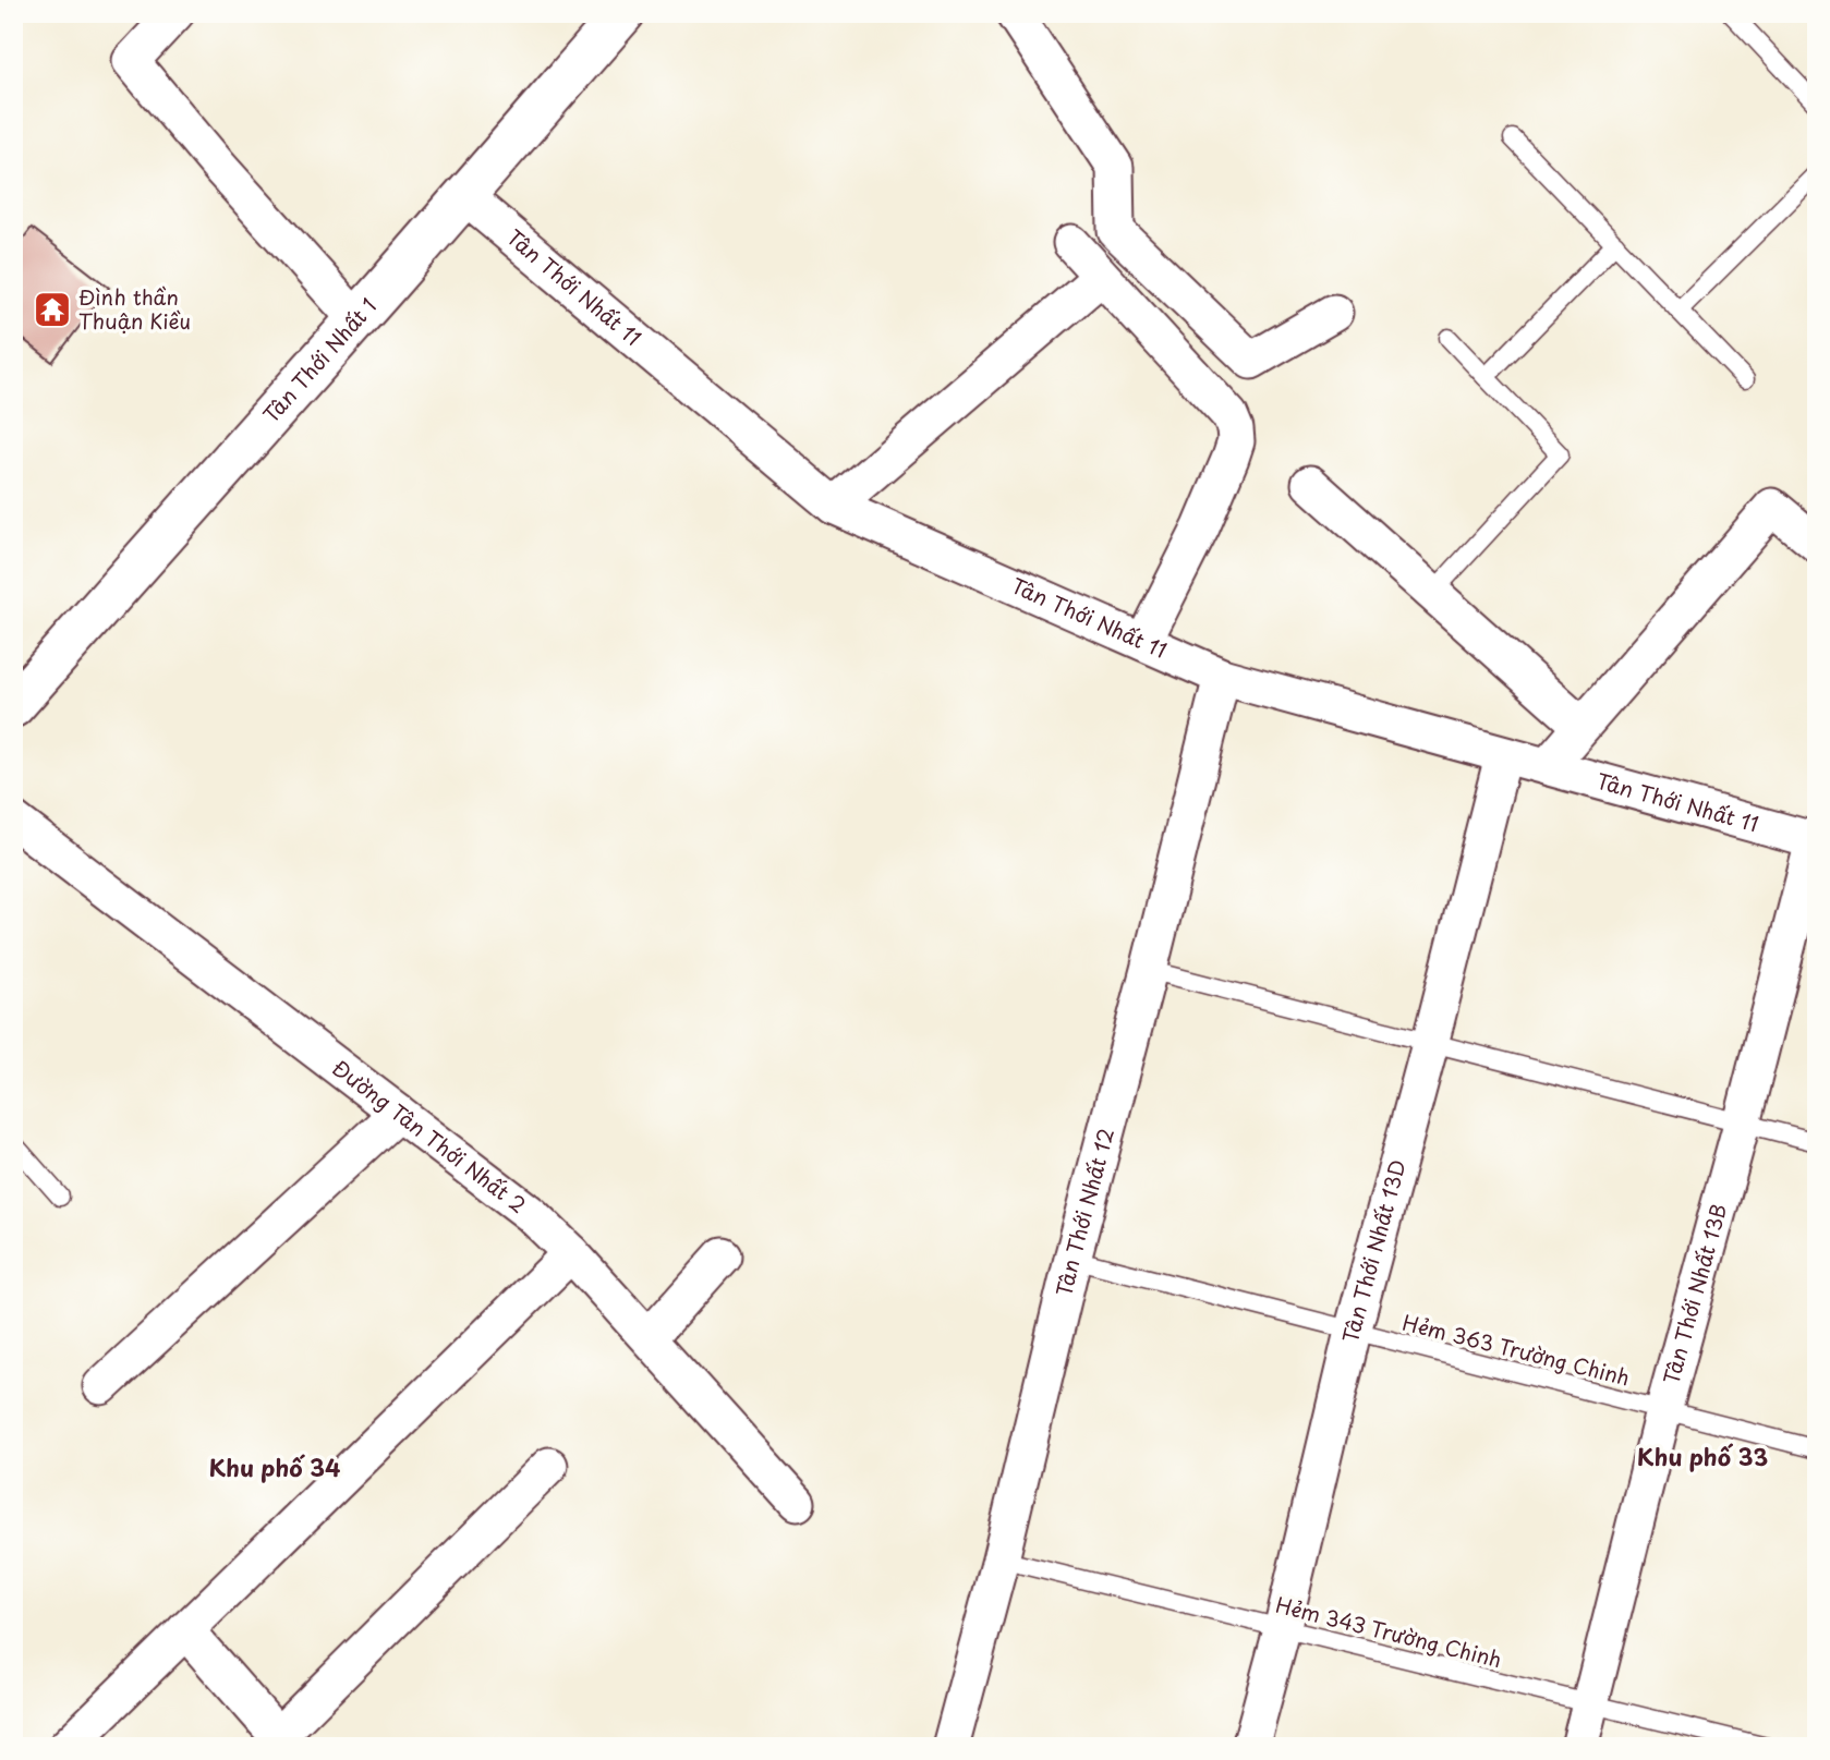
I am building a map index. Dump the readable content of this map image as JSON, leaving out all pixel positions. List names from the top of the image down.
{
  "streets": {
    "street": [
      "Tân Thới Nhất 11",
      "Tân Thới Nhất 1",
      "Đường Tân Thới Nhất 2",
      "Tân Thới Nhất 12",
      "Tân Thới Nhất 13D",
      "Tân Thới Nhất 13B"
    ],
    "lane": ["Hẻm 363 Trường Chinh", "Hẻm 343 Trường Chinh"]
  },
  "crossings": [
    ["Tân Thới Nhất 11", "Tân Thới Nhất 1"],
    ["Tân Thới Nhất 11", "Tân Thới Nhất 12"],
    ["Tân Thới Nhất 11", "Tân Thới Nhất 13D"],
    ["Tân Thới Nhất 11", "Tân Thới Nhất 13B"],
    ["Tân Thới Nhất 12", "Hẻm 363 Trường Chinh"],
    ["Tân Thới Nhất 12", "Hẻm 343 Trường Chinh"],
    ["Tân Thới Nhất 13D", "Hẻm 363 Trường Chinh"],
    ["Tân Thới Nhất 13D", "Hẻm 343 Trường Chinh"],
    ["Tân Thới Nhất 13B", "Hẻm 363 Trường Chinh"],
    ["Tân Thới Nhất 13B", "Hẻm 343 Trường Chinh"]
  ],
  "districts": ["Khu phố 33", "Khu phố 34"],
  "places": {
    "temple": ["Đình thần Thuận Kiều"]
  }
}
